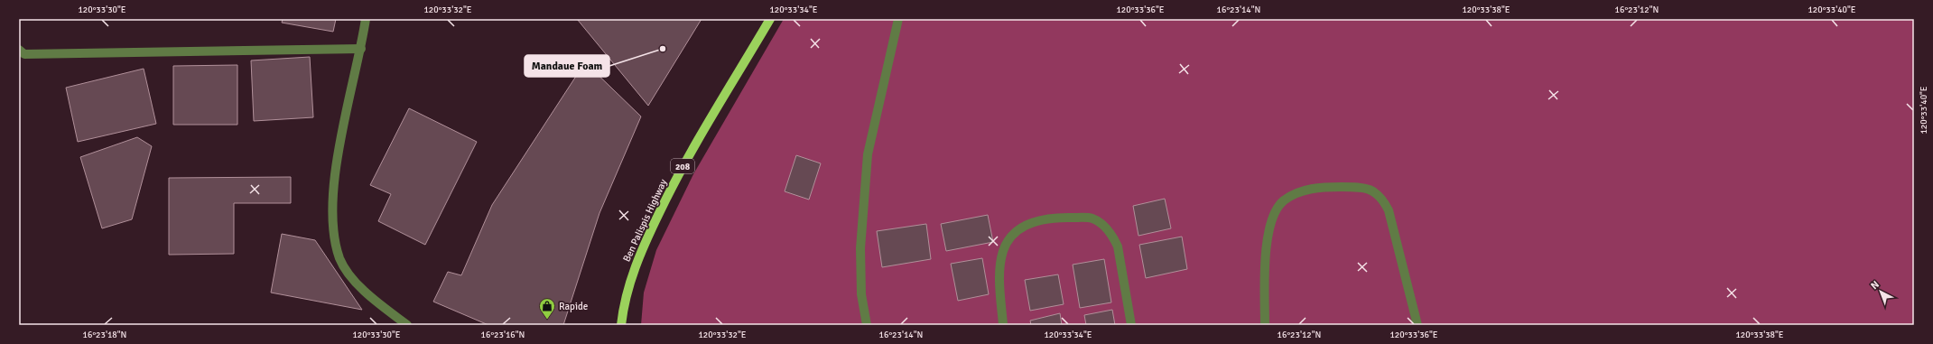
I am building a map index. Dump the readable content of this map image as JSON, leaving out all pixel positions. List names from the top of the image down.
{
  "streets": {
    "main road": ["208", "Ben Palispis Highway"]
  },
  "places": {
    "other": ["Mandaue Foam"],
    "shop": ["Rapide"]
  },
  "north": "top left",
  "coordinates": [
    "120°33'30\"E",
    "120°33'32\"E",
    "120°33'34\"E",
    "120°33'36\"E",
    "16°23'14\"N",
    "120°33'38\"E",
    "16°23'12\"N",
    "120°33'40\"E",
    "16°23'18\"N",
    "16°23'16\"N"
  ]
}
